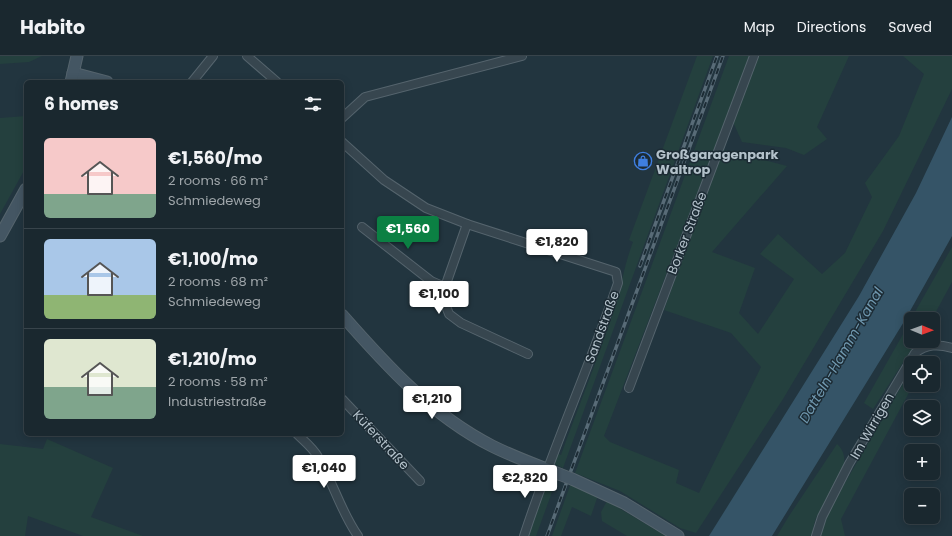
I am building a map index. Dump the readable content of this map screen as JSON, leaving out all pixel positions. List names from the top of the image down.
{
  "streets": {
    "street": [
      "Borker Straße",
      "Sandstraße",
      "Im Wirrigen",
      "Küferstraße"
    ]
  },
  "water": ["Datteln-Hamm-Kanal"],
  "places": {
    "shop": ["Großgaragenpark Waltrop"]
  },
  "north": "right",
  "page": {
    "header": "Habito",
    "nav": ["Map", "Directions", "Saved"],
    "heading": "6 homes",
    "list": [
      {
        "name": "€1,560/mo",
        "note": "2 rooms · 66 m² · Schmiedeweg"
      },
      {
        "name": "€1,100/mo",
        "note": "2 rooms · 68 m² · Schmiedeweg"
      },
      {
        "name": "€1,210/mo",
        "note": "2 rooms · 58 m² · Industriestraße"
      }
    ],
    "price": [
      "€1,560",
      "€1,820",
      "€1,100",
      "€1,210",
      "€1,040",
      "€2,820"
    ],
    "map_buttons": ["+", "−"]
  }
}
